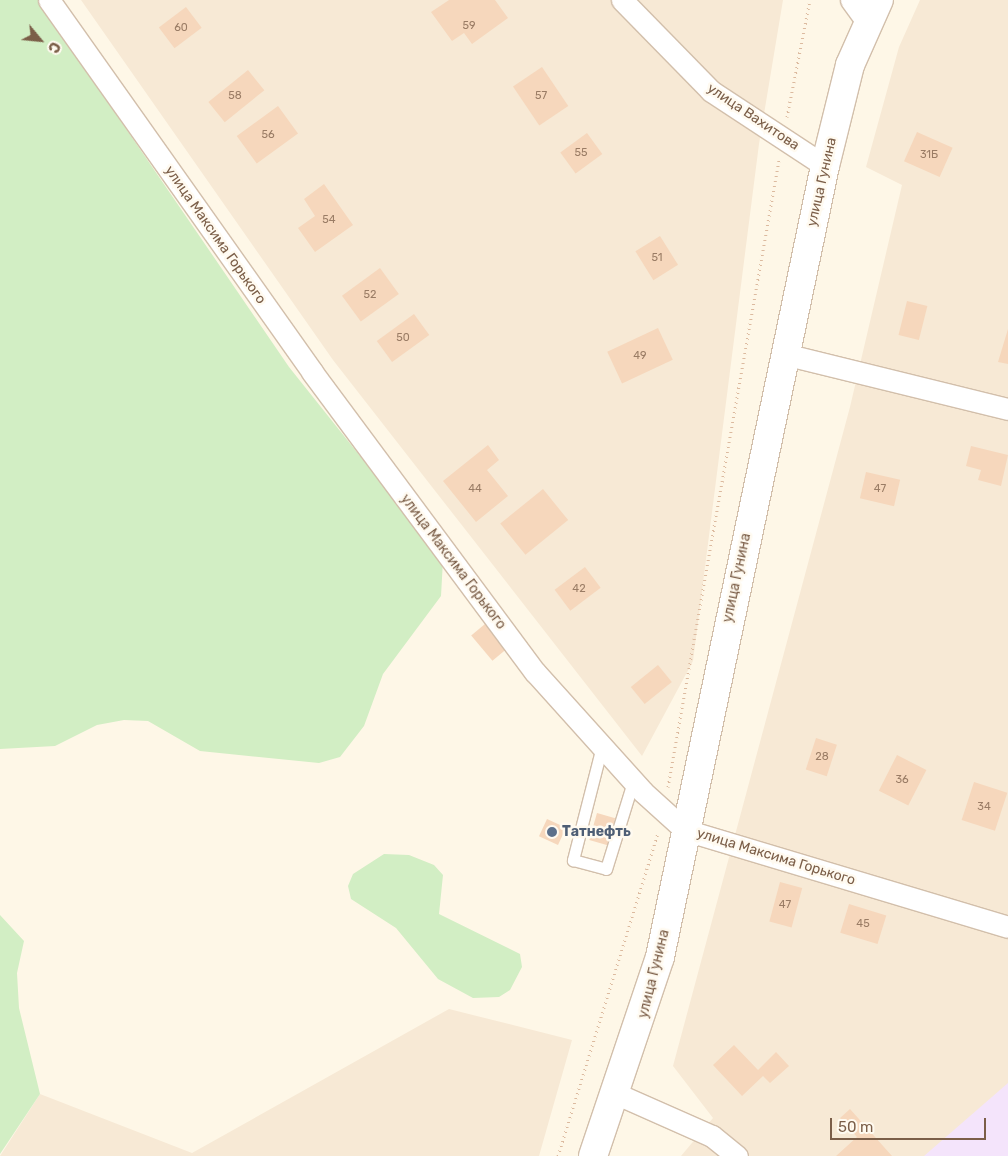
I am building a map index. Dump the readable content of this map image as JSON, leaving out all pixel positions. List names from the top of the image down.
{
  "streets": {
    "main road": ["улица Гунина"],
    "street": ["улица Вахитова", "улица Максима Горького"]
  },
  "crossings": [
    ["улица Вахитова", "улица Гунина"],
    ["улица Гунина", "улица Максима Горького"]
  ],
  "places": ["Татнефть"],
  "house_numbers": [
    "59",
    "60",
    "58",
    "57",
    "56",
    "55",
    "31Б",
    "54",
    "51",
    "52",
    "50",
    "49",
    "44",
    "47",
    "42",
    "28",
    "36",
    "34",
    "47",
    "45"
  ],
  "scale_bar": "50 m",
  "north": "bottom right"
}
